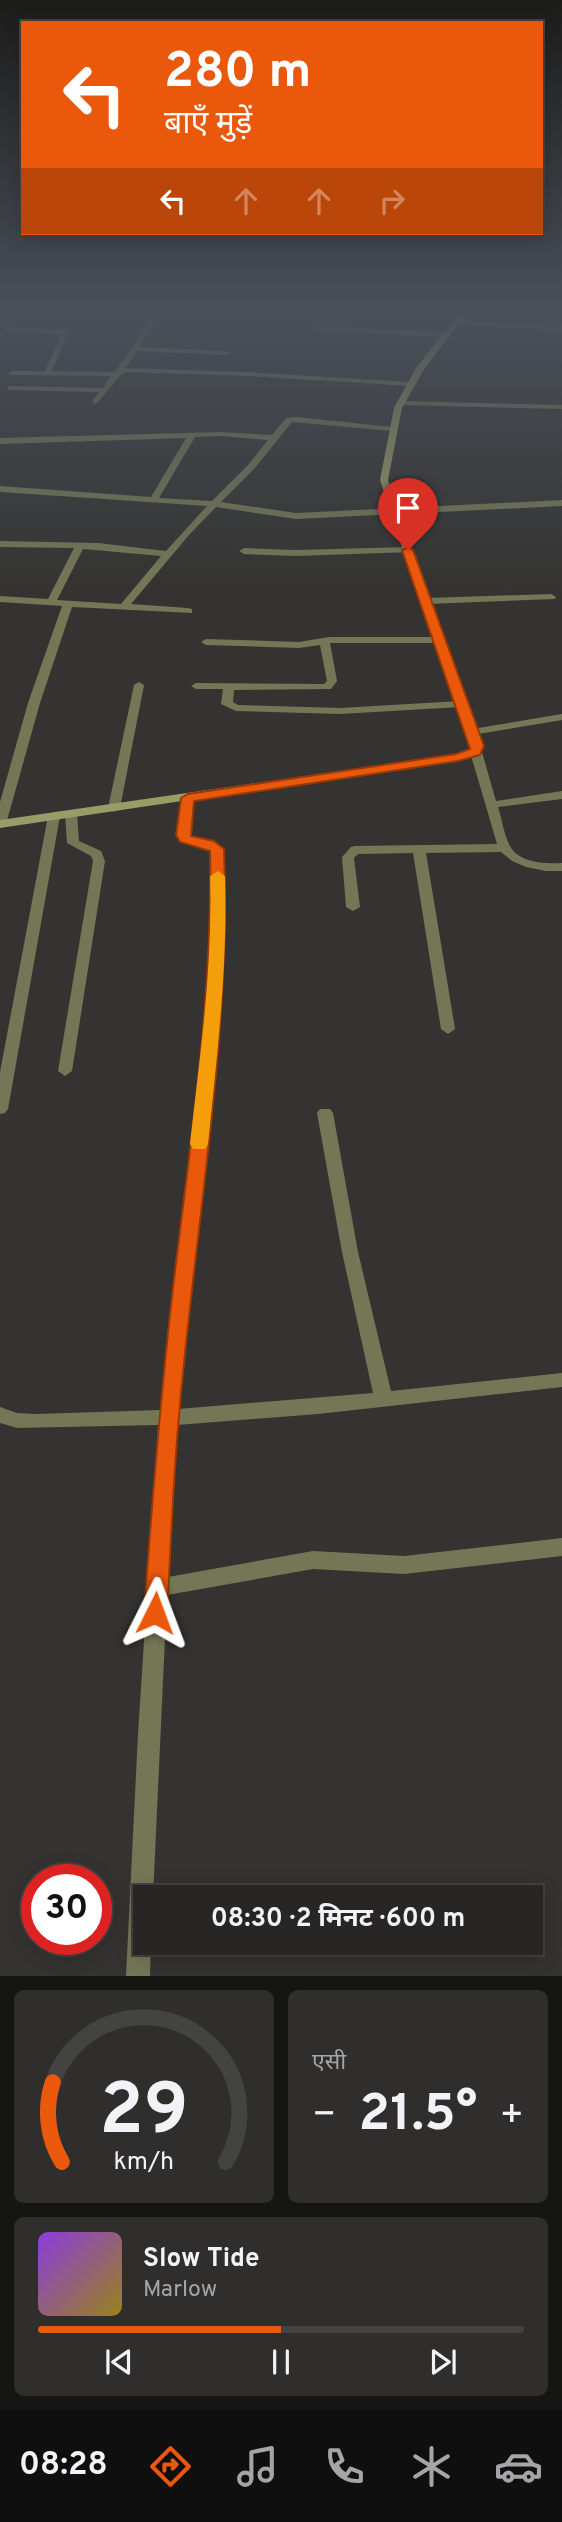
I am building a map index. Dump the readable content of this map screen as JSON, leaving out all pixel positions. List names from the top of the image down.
{
  "page": {
    "turn": ["280 m", "बाएँ मुड़ें"],
    "limit": "30",
    "trip": "08:30 · 2 मिनट · 600 m",
    "tile": "एसी",
    "heat": ["−", "21.5°", "+"],
    "song": ["Slow Tide", "Marlow"],
    "tabs": "08:28",
    "gauge": ["29", "km/h"]
  }
}
